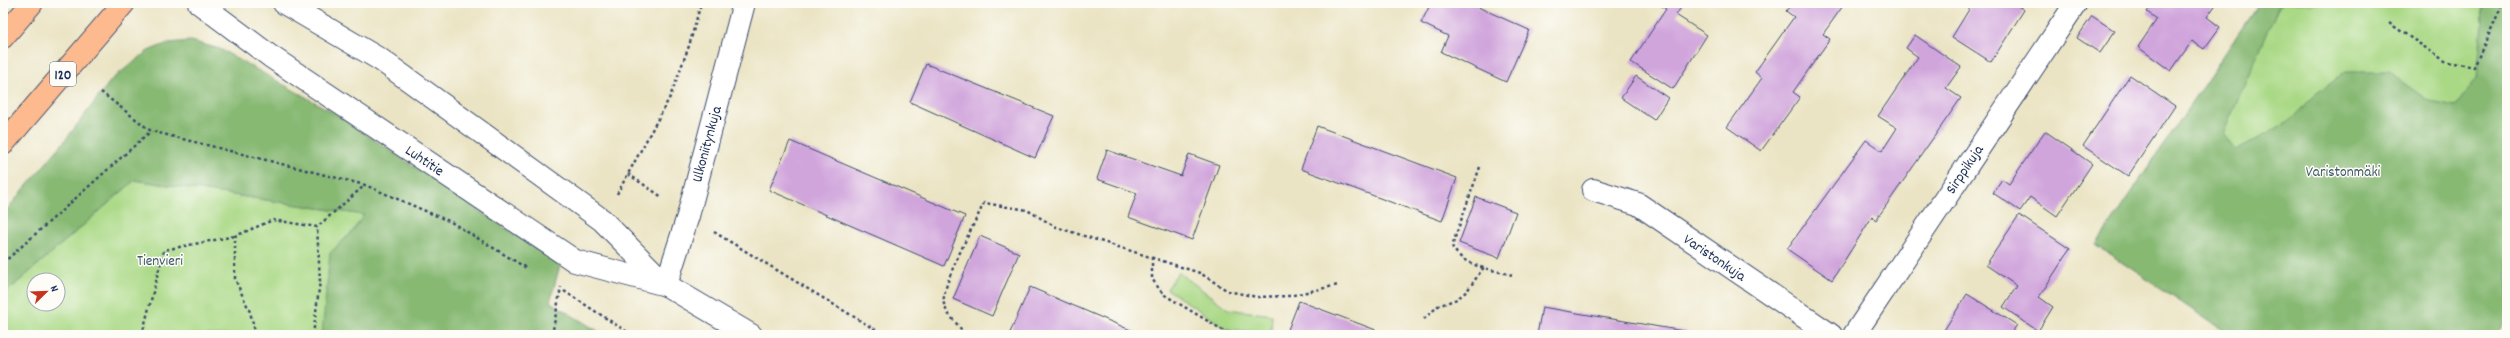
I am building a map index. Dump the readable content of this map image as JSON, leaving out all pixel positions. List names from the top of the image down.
{
  "streets": {
    "main road": ["120"],
    "street": [
      "Ulkoniitynkuja",
      "Luhtitie",
      "Sirppikuja",
      "Varistonkuja"
    ]
  },
  "crossings": [
    ["Ulkoniitynkuja", "Luhtitie"]
  ],
  "parks": ["Varistonmäki", "Tienvieri"],
  "north": "top right"
}
